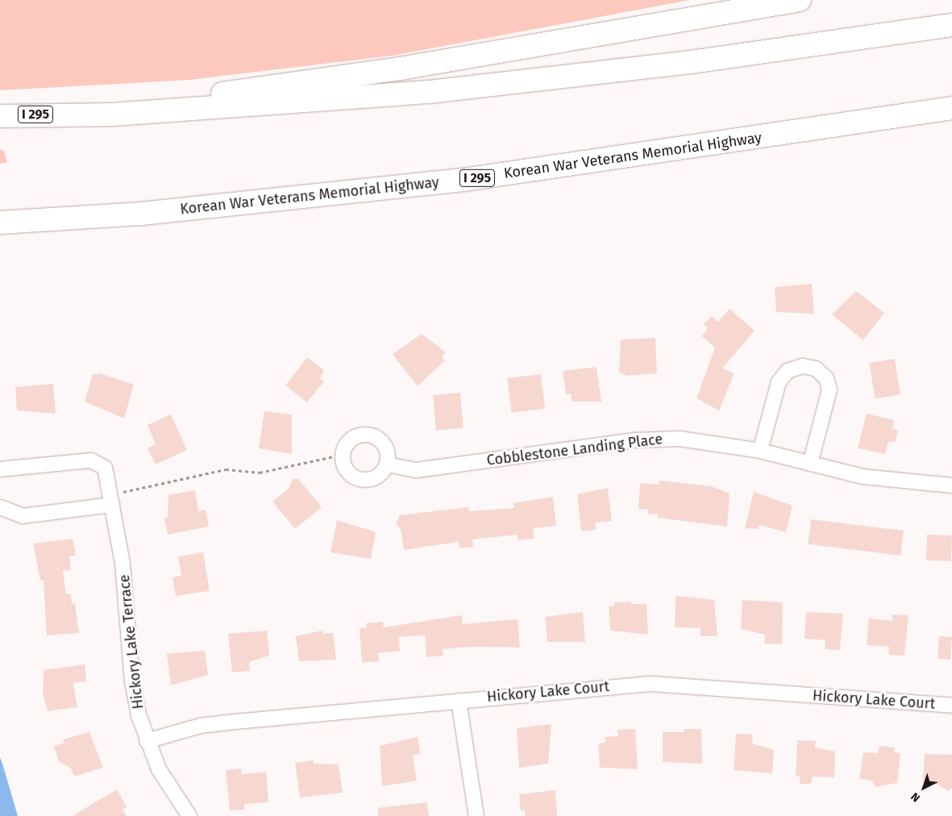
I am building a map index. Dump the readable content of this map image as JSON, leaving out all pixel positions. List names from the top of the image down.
{
  "streets": {
    "highway": ["I 295", "Korean War Veterans Memorial Highway"],
    "street": ["Cobblestone Landing Place", "Hickory Lake Terrace", "Hickory Lake Court"]
  },
  "crossings": [
    ["Hickory Lake Terrace", "Hickory Lake Court"]
  ],
  "north": "bottom left"
}
